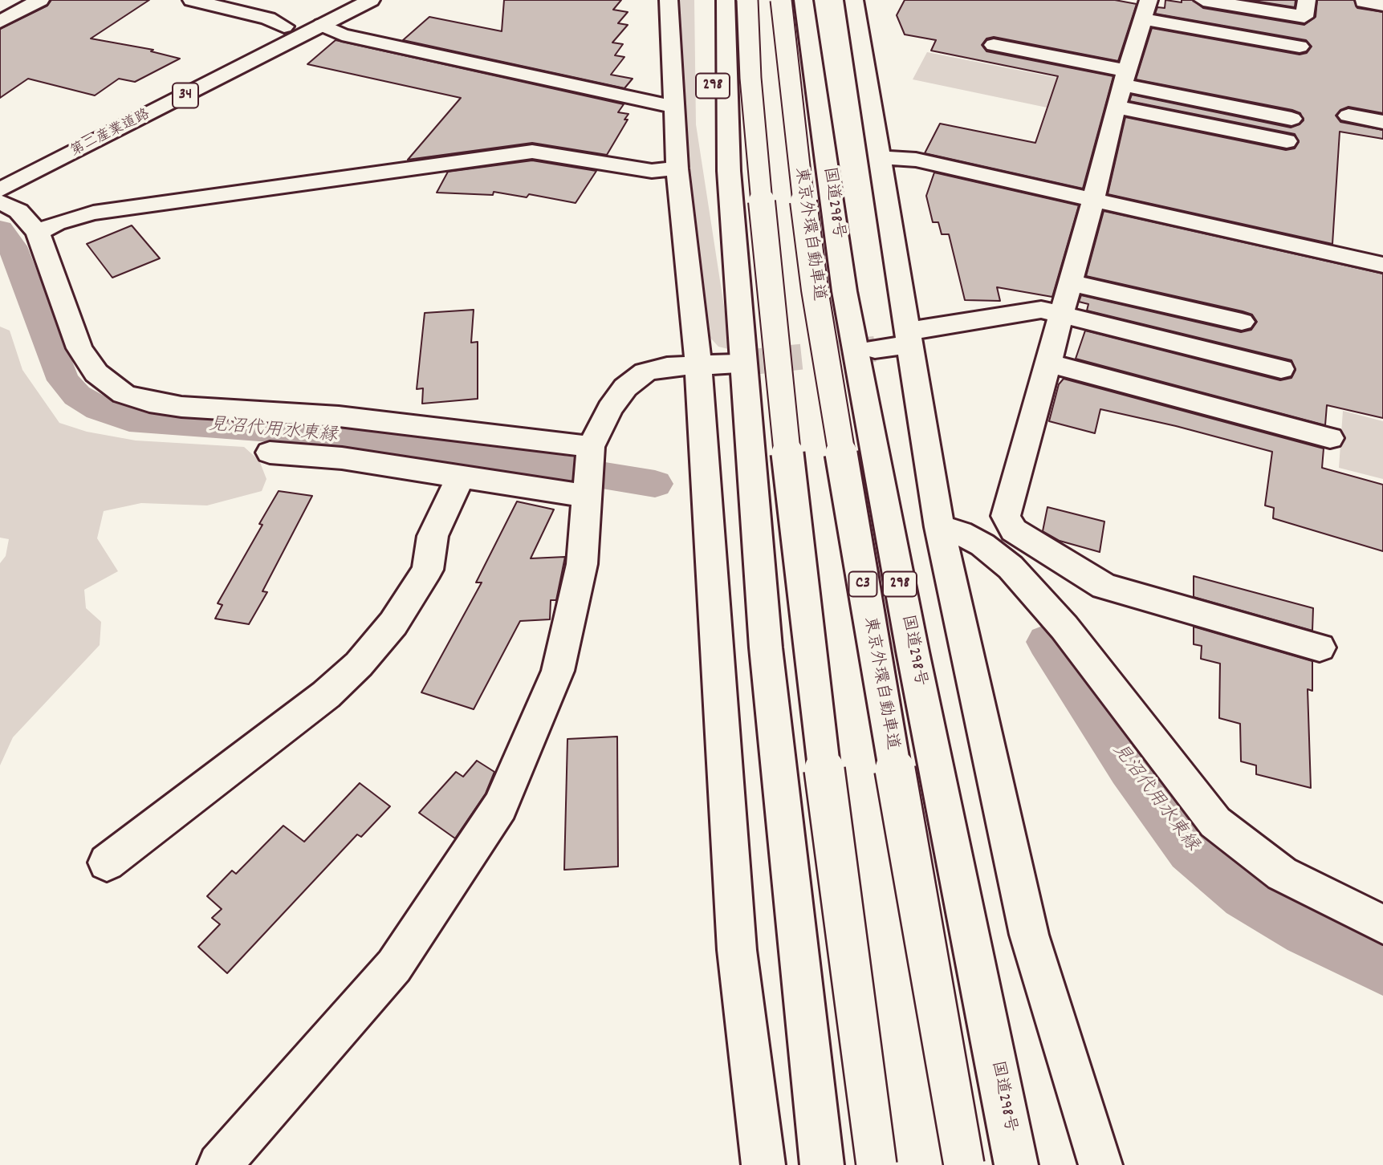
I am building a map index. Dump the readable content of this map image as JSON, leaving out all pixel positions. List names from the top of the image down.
{
  "streets": {
    "main road": [
      "298",
      "34",
      "第二産業道路",
      "国道298号",
      "東京外環自動車道",
      "C3"
    ]
  },
  "crossings": [
    ["298", "国道298号"]
  ],
  "water": ["見沼代用水東縁"]
}
